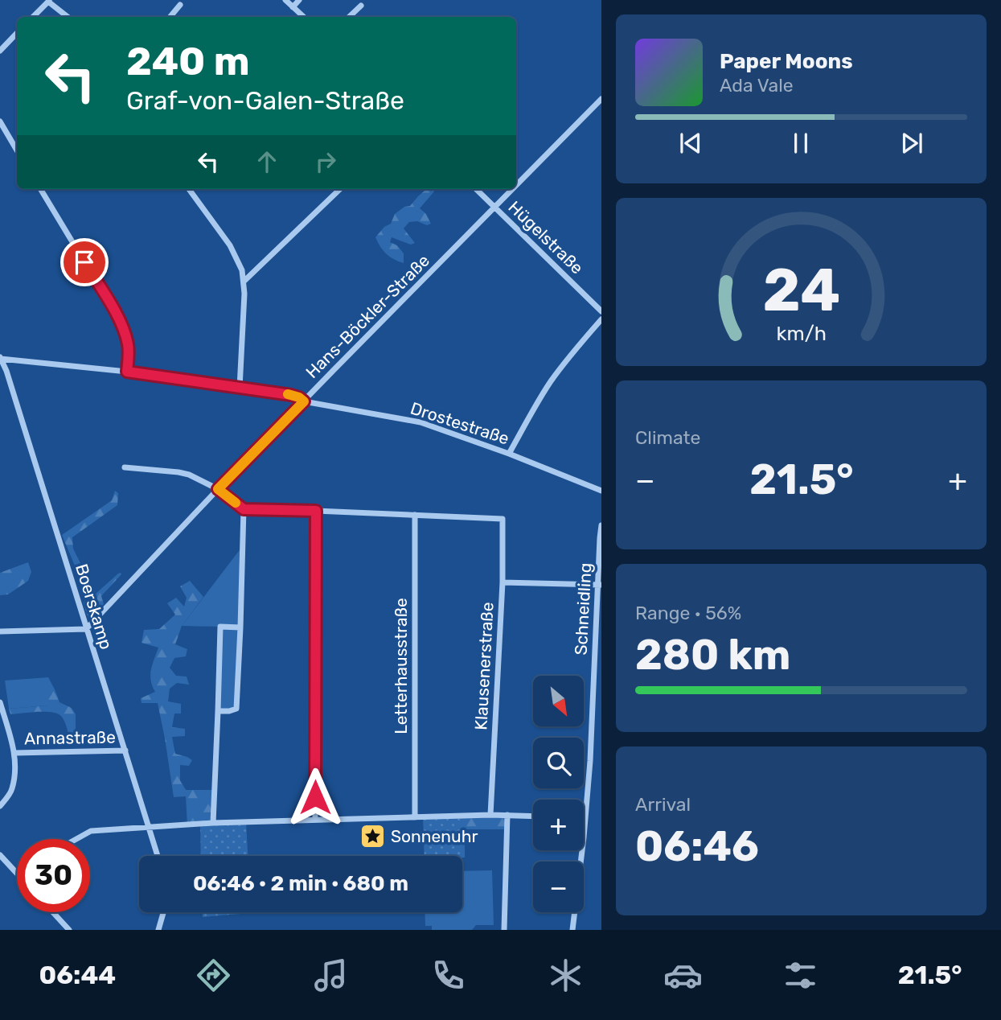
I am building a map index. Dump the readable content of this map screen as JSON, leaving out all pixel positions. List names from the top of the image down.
{
  "streets": {
    "street": [
      "Hügelstraße",
      "Hans-Böckler-Straße",
      "Drostestraße",
      "Boerskamp",
      "Schneidling",
      "Letterhausstraße",
      "Klausenerstraße",
      "Annastraße"
    ]
  },
  "crossings": [
    ["Hügelstraße", "Hans-Böckler-Straße"],
    ["Hans-Böckler-Straße", "Drostestraße"],
    ["Hans-Böckler-Straße", "Boerskamp"],
    ["Drostestraße", "Boerskamp"],
    ["Boerskamp", "Annastraße"],
    ["Letterhausstraße", "Klausenerstraße"]
  ],
  "places": {
    "place": ["Sonnenuhr"]
  },
  "north": "bottom right",
  "page": {
    "turn": ["240 m", "Graf-von-Galen-Straße"],
    "song": ["Paper Moons", "Ada Vale"],
    "tile": [
      "Climate",
      ["Range · 56%", "280 km"],
      ["Arrival", "06:46"]
    ],
    "heat": ["−", "21.5°", "+"],
    "map_buttons": ["+", "−"],
    "limit": "30",
    "trip": "06:46 · 2 min · 680 m",
    "tabs": ["06:44", "21.5°"],
    "gauge": ["24", "km/h"]
  }
}
